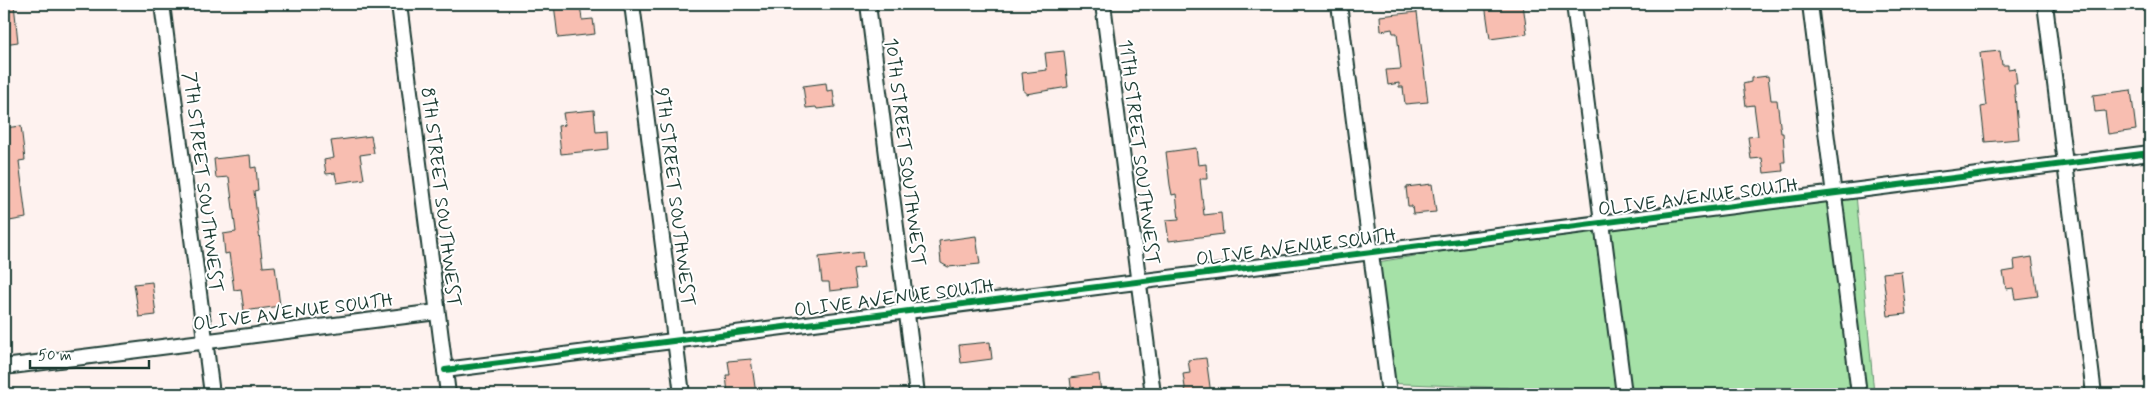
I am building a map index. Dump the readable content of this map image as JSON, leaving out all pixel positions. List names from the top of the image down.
{
  "streets": {
    "street": [
      "10TH STREET SOUTHWEST",
      "11TH STREET SOUTHWEST",
      "7TH STREET SOUTHWEST",
      "OLIVE AVENUE SOUTH",
      "8TH STREET SOUTHWEST",
      "9TH STREET SOUTHWEST"
    ]
  },
  "crossings": [
    ["10TH STREET SOUTHWEST", "OLIVE AVENUE SOUTH"],
    ["11TH STREET SOUTHWEST", "OLIVE AVENUE SOUTH"],
    ["7TH STREET SOUTHWEST", "OLIVE AVENUE SOUTH"],
    ["OLIVE AVENUE SOUTH", "8TH STREET SOUTHWEST"],
    ["OLIVE AVENUE SOUTH", "9TH STREET SOUTHWEST"]
  ],
  "scale_bar": "50 m"
}
